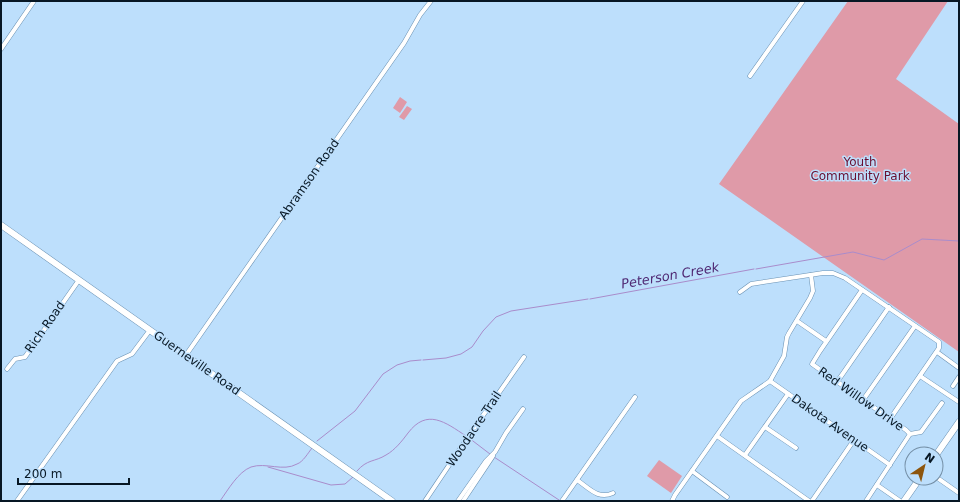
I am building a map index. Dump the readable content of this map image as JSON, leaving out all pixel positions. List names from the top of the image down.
{
  "streets": {
    "main road": ["Guerneville Road"],
    "street": [
      "Abramson Road",
      "Rich Road",
      "Red Willow Drive",
      "Dakota Avenue",
      "Woodacre Trail"
    ]
  },
  "crossings": [
    ["Abramson Road", "Guerneville Road"],
    ["Rich Road", "Guerneville Road"]
  ],
  "water": ["Peterson Creek"],
  "parks": ["Youth Community Park"],
  "scale_bar": "200 m",
  "north": "top right"
}
